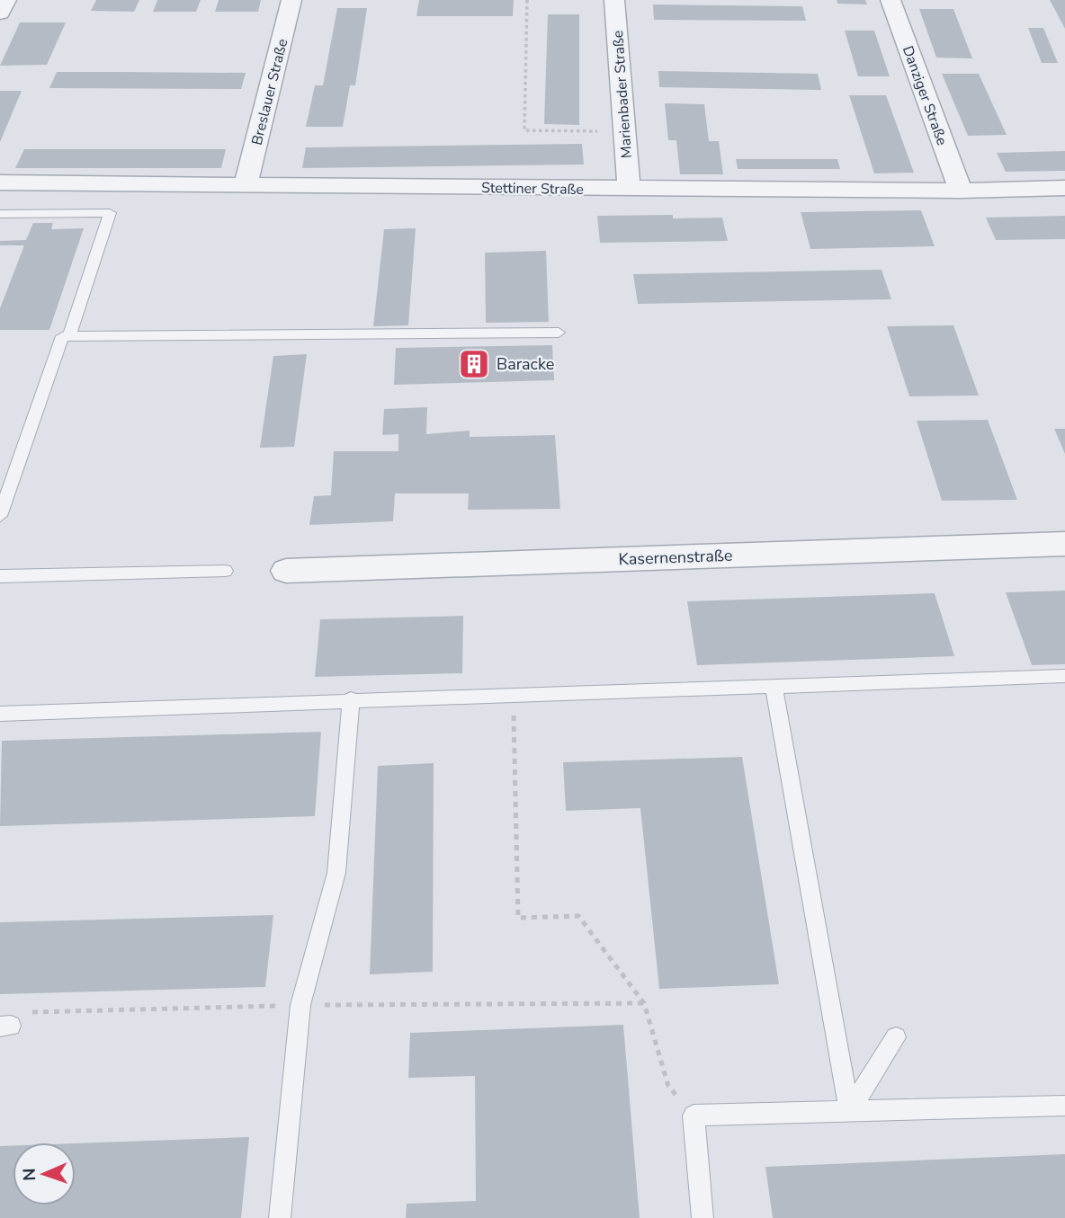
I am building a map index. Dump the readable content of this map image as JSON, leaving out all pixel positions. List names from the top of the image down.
{
  "streets": {
    "street": [
      "Breslauer Straße",
      "Marienbader Straße",
      "Danziger Straße",
      "Stettiner Straße",
      "Kasernenstraße"
    ]
  },
  "crossings": [
    ["Breslauer Straße", "Stettiner Straße"],
    ["Marienbader Straße", "Stettiner Straße"],
    ["Danziger Straße", "Stettiner Straße"]
  ],
  "places": {
    "building": ["Baracke"]
  },
  "north": "left"
}
